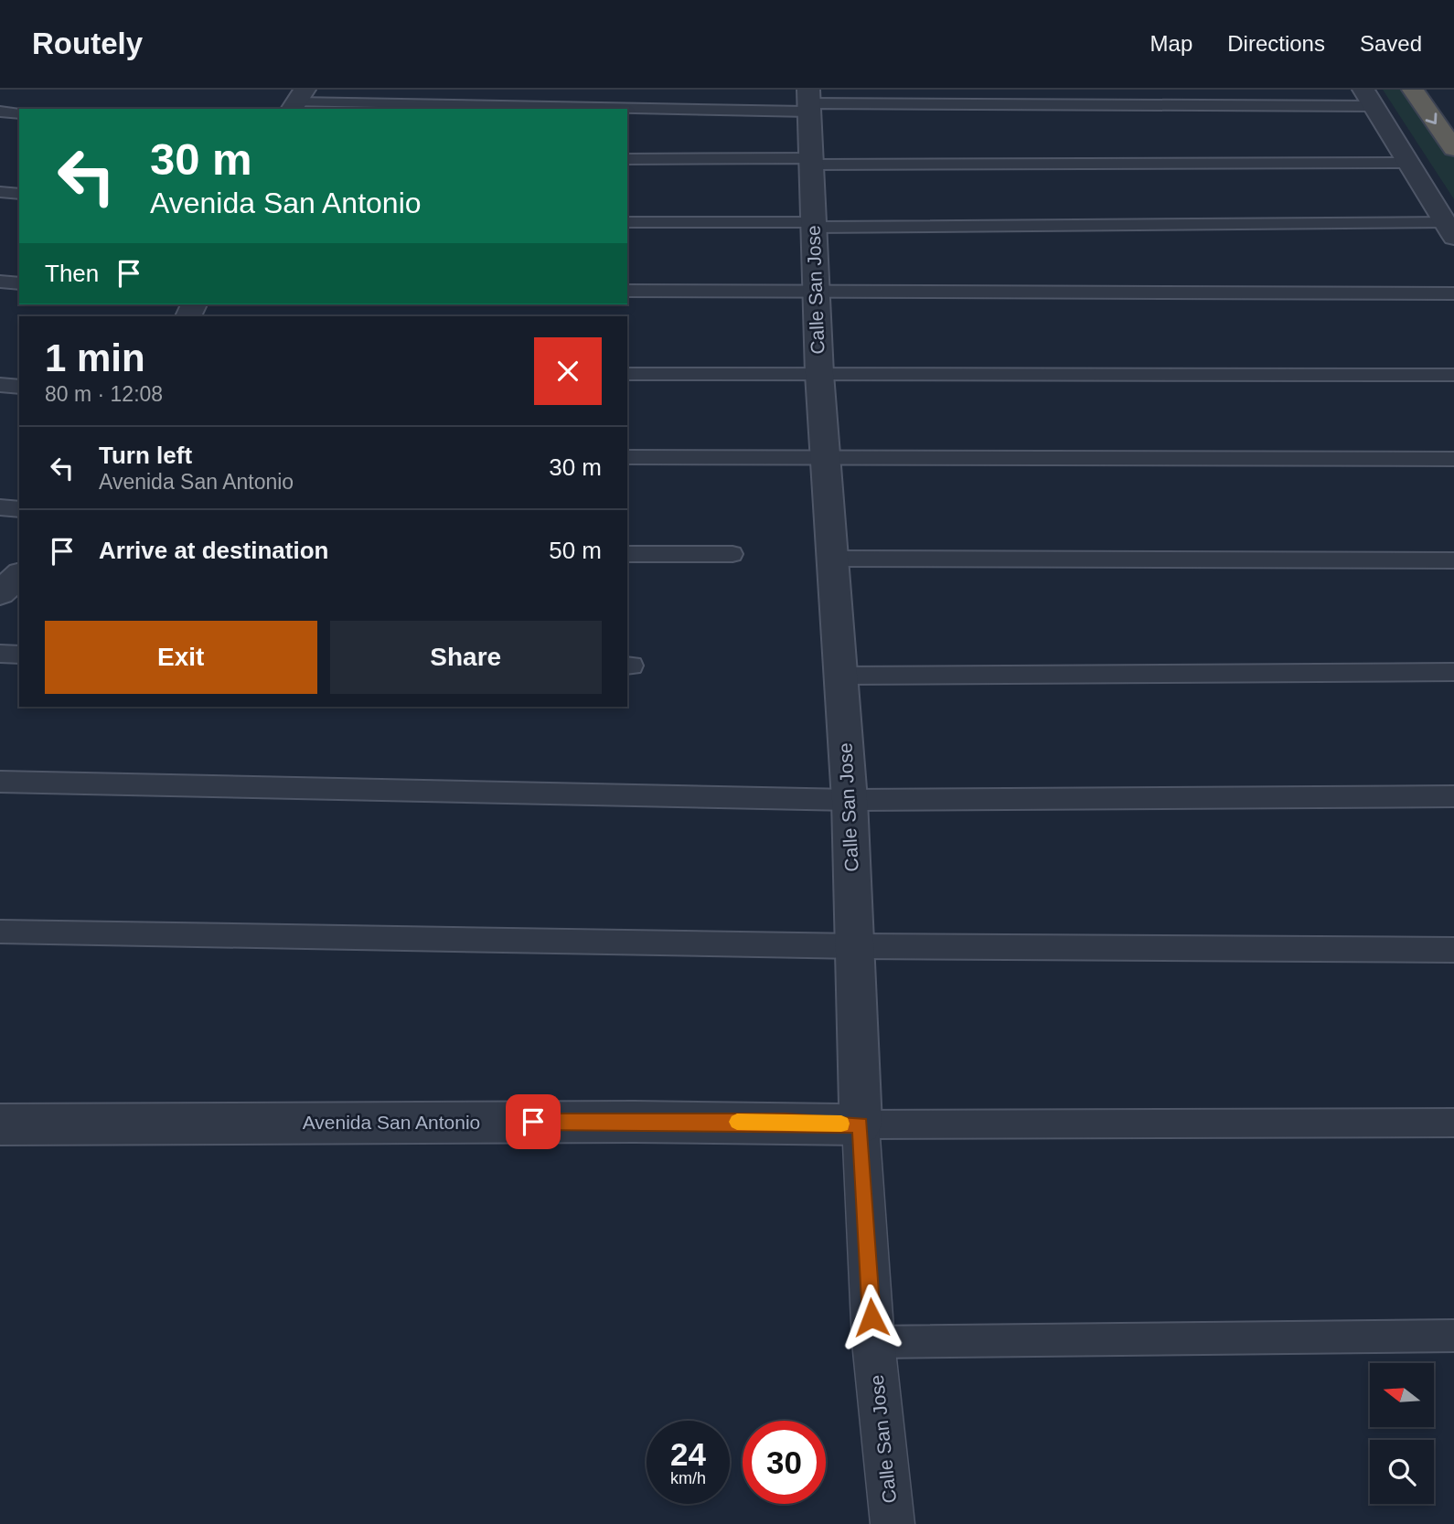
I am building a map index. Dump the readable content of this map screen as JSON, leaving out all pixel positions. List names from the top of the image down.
{
  "streets": {
    "street": ["Calle San Jose", "Avenida San Antonio"]
  },
  "crossings": [
    ["Calle San Jose", "Avenida San Antonio"]
  ],
  "north": "left",
  "page": {
    "header": "Routely",
    "nav": ["Map", "Directions", "Saved"],
    "turn": ["30 m", "Avenida San Antonio"],
    "then": "Then",
    "heading": ["1 min", "80 m · 12:08"],
    "list": [
      {
        "name": "Turn left",
        "note": "Avenida San Antonio",
        "value": "30 m"
      },
      {
        "name": "Arrive at destination",
        "value": "50 m"
      }
    ],
    "buttons": ["Exit", "Share"],
    "speed": "24 km/h",
    "limit": "30"
  }
}
